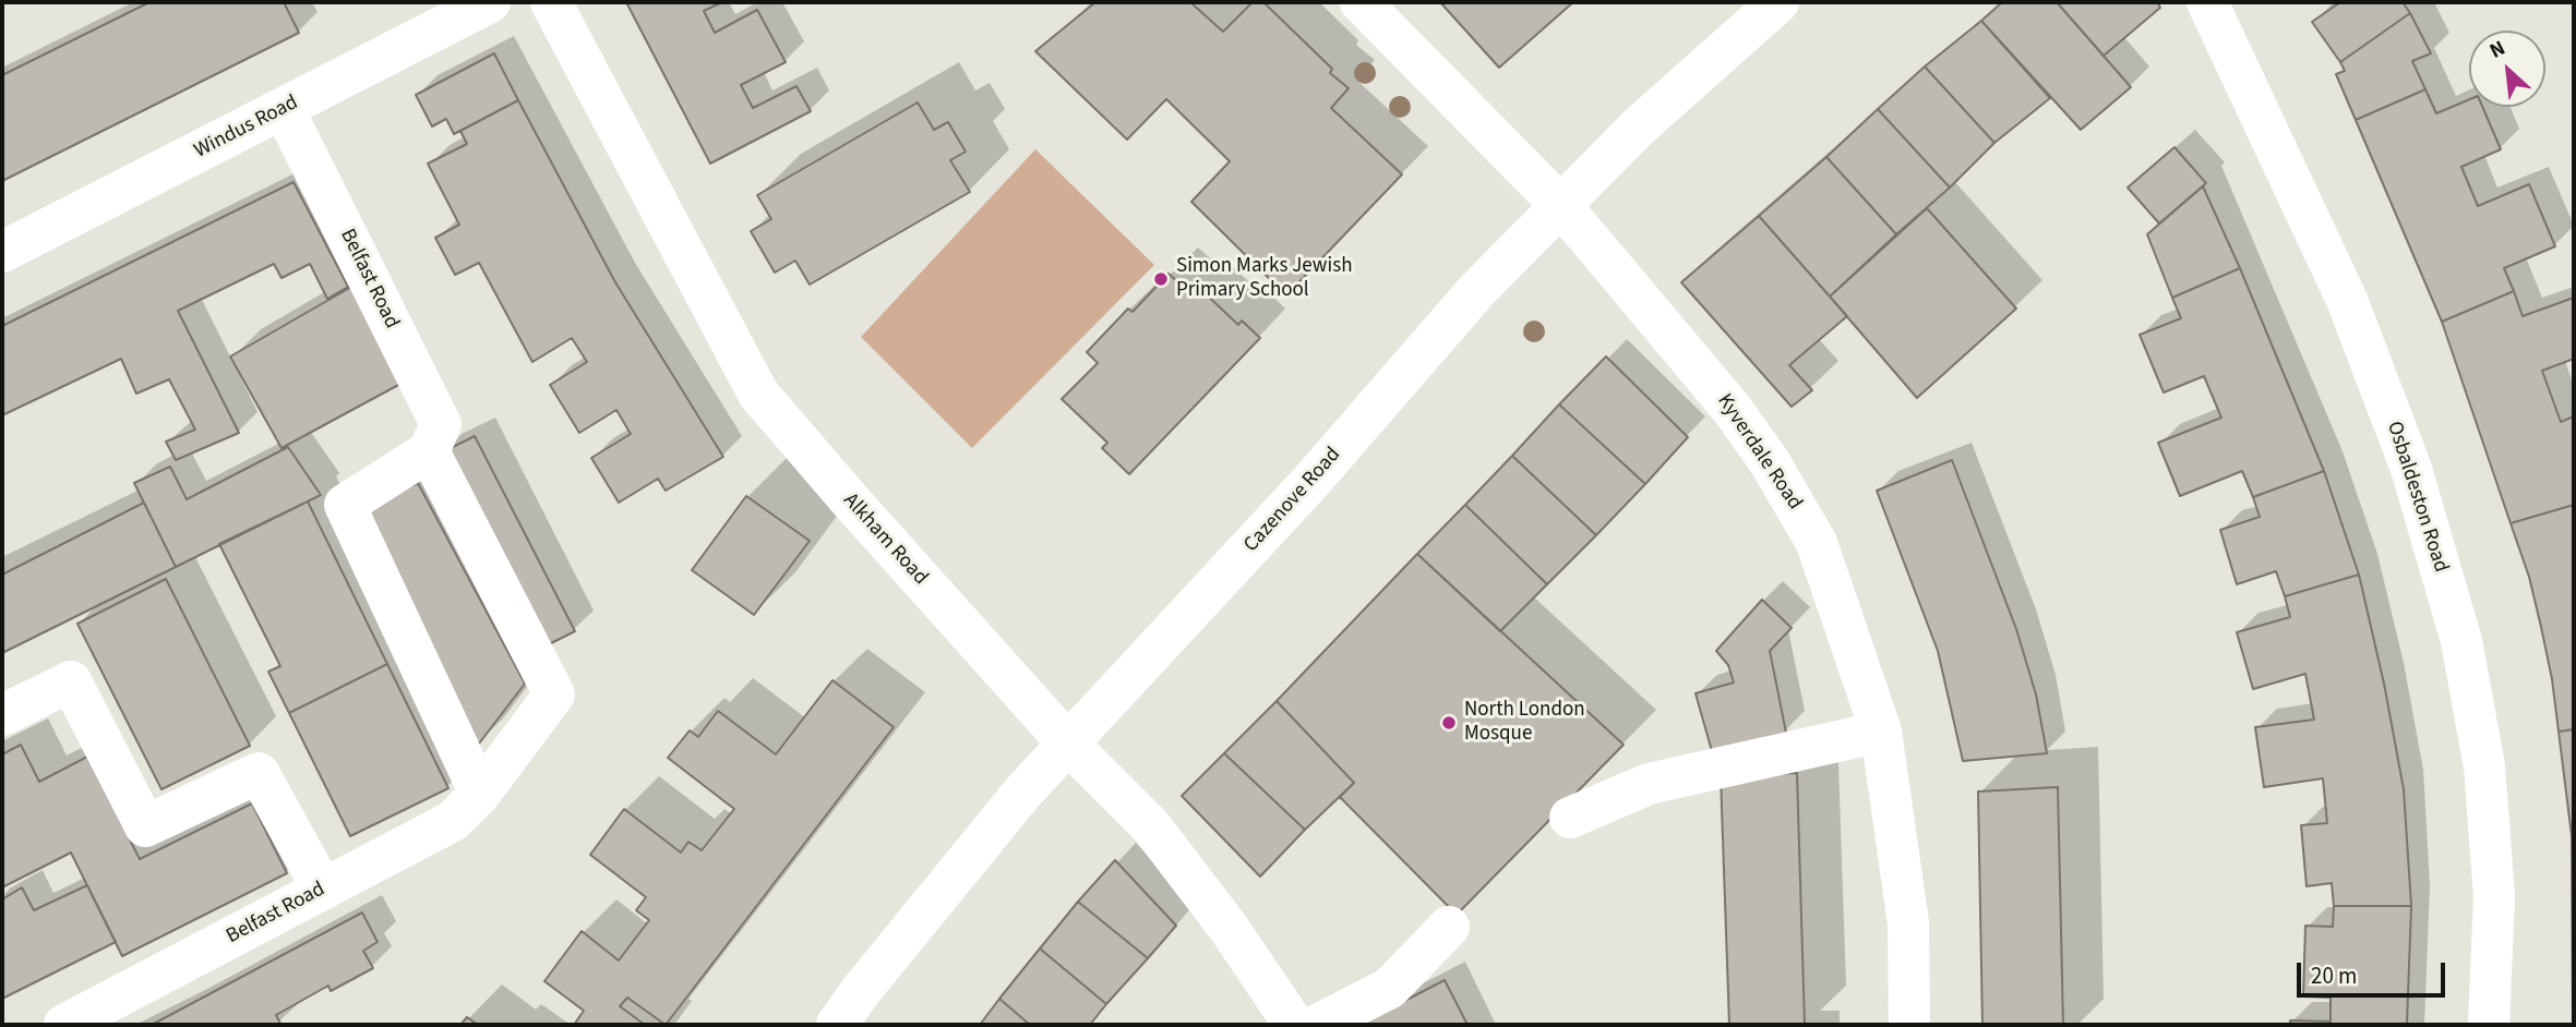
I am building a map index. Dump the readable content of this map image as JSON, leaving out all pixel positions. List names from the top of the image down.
{
  "streets": {
    "street": [
      "Windus Road",
      "Belfast Road",
      "Kyverdale Road",
      "Osbaldeston Road",
      "Cazenove Road",
      "Alkham Road"
    ]
  },
  "crossings": [
    ["Windus Road", "Belfast Road"],
    ["Kyverdale Road", "Cazenove Road"],
    ["Cazenove Road", "Alkham Road"]
  ],
  "places": ["Simon Marks Jewish Primary School", "North London Mosque"],
  "scale_bar": "20 m",
  "north": "top left"
}
